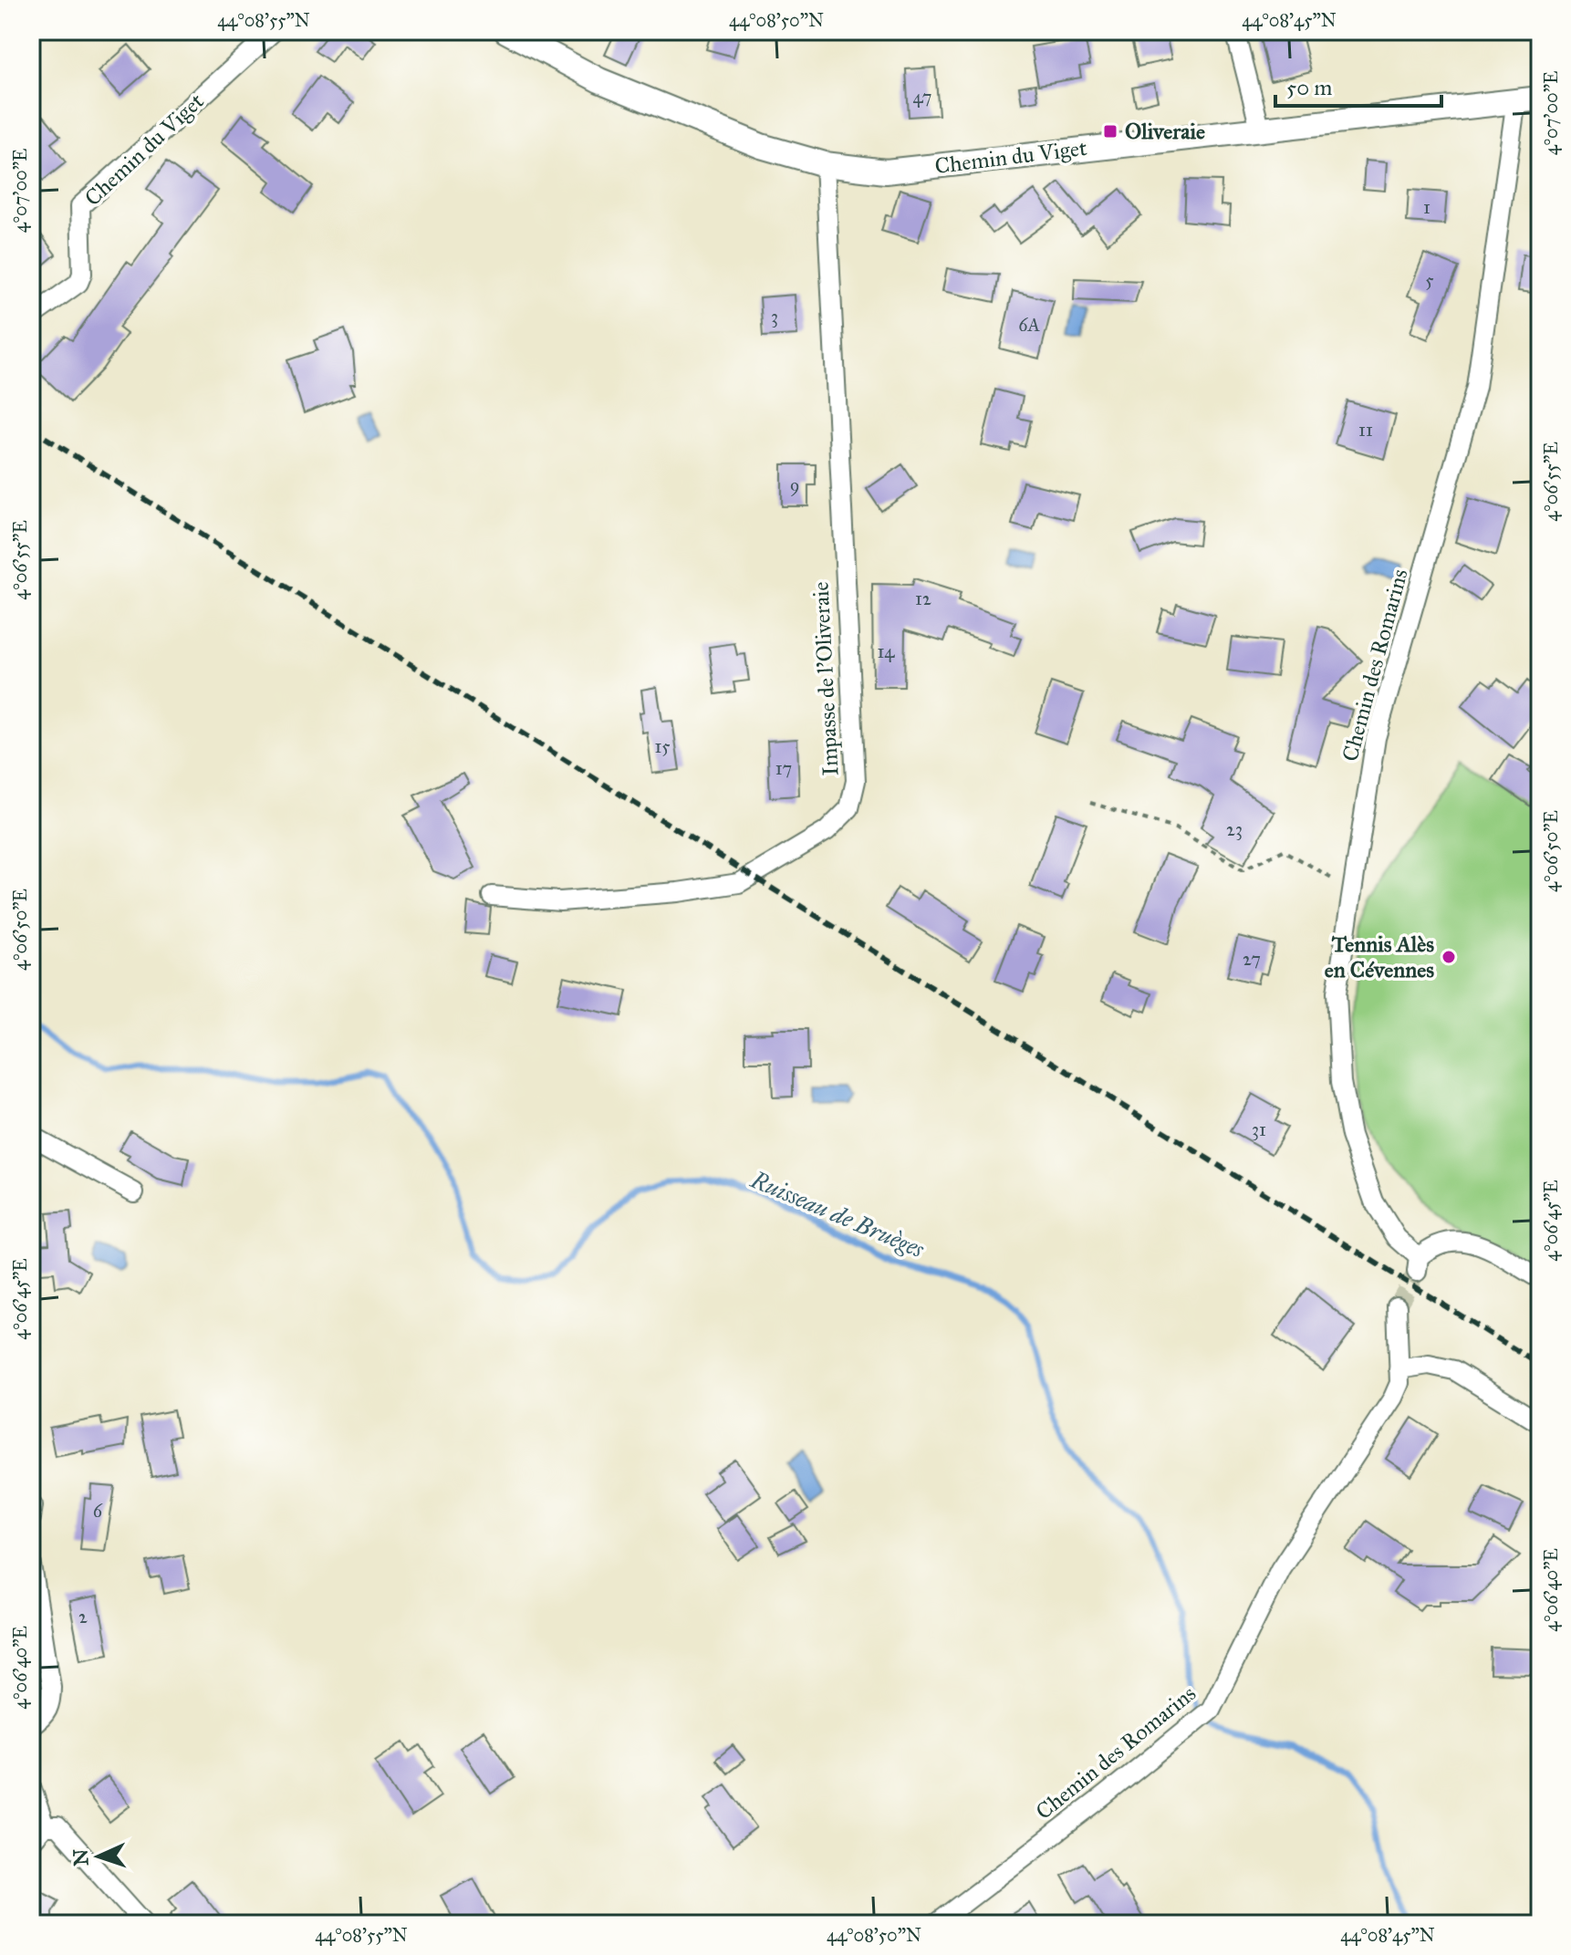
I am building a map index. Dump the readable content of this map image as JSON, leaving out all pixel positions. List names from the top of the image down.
{
  "streets": {
    "street": ["Chemin du Viget", "Chemin des Romarins", "Impasse de l'Oliveraie"]
  },
  "crossings": [
    ["Chemin du Viget", "Chemin des Romarins"],
    ["Chemin du Viget", "Impasse de l'Oliveraie"]
  ],
  "water": ["Ruisseau de Bruèges"],
  "places": {
    "transit": ["Oliveraie"],
    "other": ["Tennis Alès en Cévennes"]
  },
  "house_numbers": [
    "47",
    "1",
    "5",
    "3",
    "6A",
    "11",
    "9",
    "12",
    "14",
    "15",
    "17",
    "23",
    "27",
    "31",
    "6",
    "2"
  ],
  "scale_bar": "50 m",
  "north": "left",
  "coordinates": [
    "44°08'55\"N",
    "44°08'50\"N",
    "44°08'45\"N",
    "4°07'00\"E",
    "4°06'55\"E",
    "4°06'50\"E",
    "4°06'45\"E",
    "4°06'40\"E"
  ]
}
